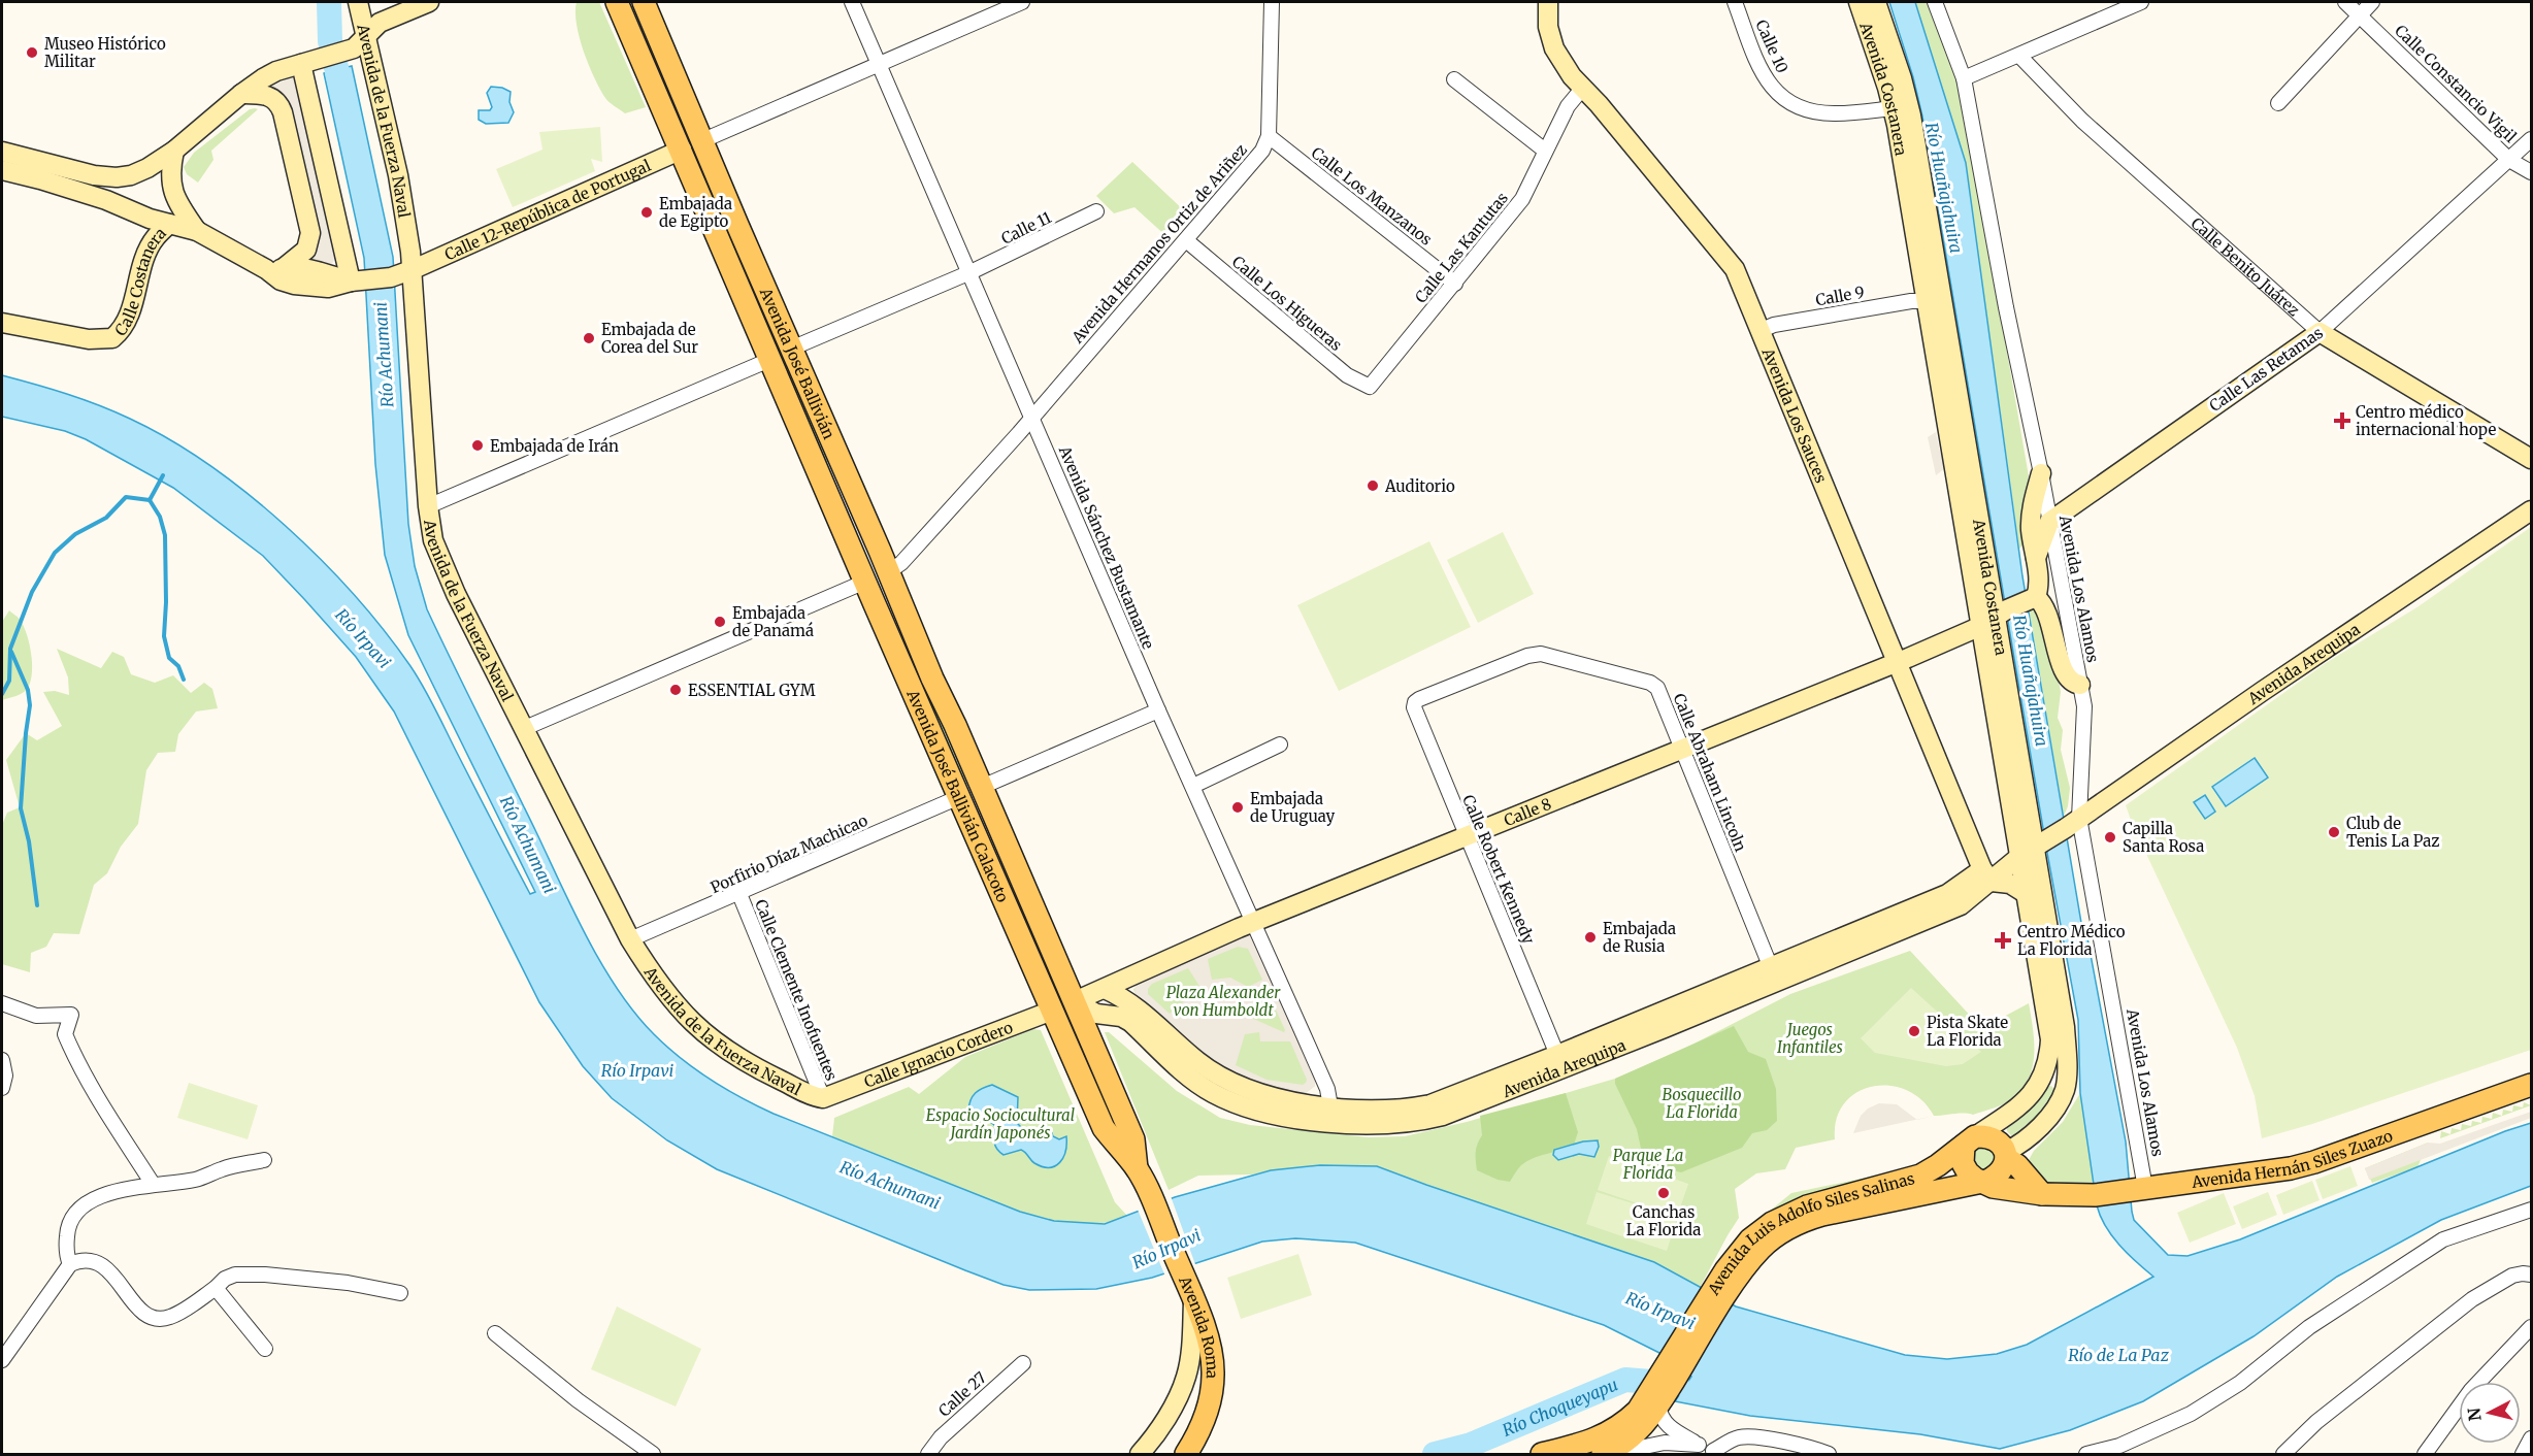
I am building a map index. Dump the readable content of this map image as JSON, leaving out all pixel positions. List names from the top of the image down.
{
  "streets": {
    "main road": [
      "Avenida Costanera",
      "Avenida de la Fuerza Naval",
      "Calle 12-República de Portugal",
      "Calle Benito Juárez",
      "Calle Costanera",
      "Avenida José Ballivián",
      "Calle Las Retamas",
      "Avenida Los Sauces",
      "Avenida Arequipa",
      "Avenida José Ballivián Calacoto",
      "Calle 8",
      "Calle Ignacio Cordero",
      "Avenida Hernán Siles Zuazo",
      "Avenida Luis Adolfo Siles Salinas",
      "Avenida Roma"
    ],
    "street": [
      "Calle 10",
      "Calle Constancio Vigil",
      "Calle Los Manzanos",
      "Calle 11",
      "Avenida Hermanos Ortiz de Ariñez",
      "Calle Las Kantutas",
      "Calle 9",
      "Calle Los Higueras",
      "Avenida Sánchez Bustamante",
      "Avenida Los Alamos",
      "Calle Abraham Lincoln",
      "Porfirio Díaz Machicao",
      "Calle Robert Kennedy",
      "Calle Clemente Inofuentes",
      "Calle 27"
    ]
  },
  "crossings": [
    ["Calle 10", "Avenida Costanera"],
    ["Calle Constancio Vigil", "Calle Las Retamas"],
    ["Avenida Costanera", "Calle 9"],
    ["Avenida Costanera", "Avenida Arequipa"],
    ["Avenida Costanera", "Calle 8"],
    ["Avenida Costanera", "Avenida Hernán Siles Zuazo"],
    ["Avenida Costanera", "Avenida Luis Adolfo Siles Salinas"],
    ["Avenida de la Fuerza Naval", "Calle 12-República de Portugal"],
    ["Avenida de la Fuerza Naval", "Porfirio Díaz Machicao"],
    ["Avenida de la Fuerza Naval", "Calle Clemente Inofuentes"],
    ["Avenida de la Fuerza Naval", "Calle Ignacio Cordero"],
    ["Calle Los Manzanos", "Avenida Hermanos Ortiz de Ariñez"],
    ["Calle Los Manzanos", "Calle Las Kantutas"],
    ["Calle 12-República de Portugal", "Avenida José Ballivián"],
    ["Calle 11", "Avenida José Ballivián"],
    ["Calle 11", "Avenida Sánchez Bustamante"],
    ["Avenida Hermanos Ortiz de Ariñez", "Calle Los Higueras"],
    ["Avenida Hermanos Ortiz de Ariñez", "Avenida José Ballivián"],
    ["Avenida Hermanos Ortiz de Ariñez", "Avenida Sánchez Bustamante"],
    ["Calle Las Kantutas", "Calle Los Higueras"],
    ["Calle Las Kantutas", "Avenida Los Sauces"],
    ["Calle Benito Juárez", "Calle Las Retamas"],
    ["Calle 9", "Avenida Los Sauces"],
    ["Avenida José Ballivián", "Avenida José Ballivián Calacoto"],
    ["Calle Las Retamas", "Avenida Los Alamos"],
    ["Avenida Los Sauces", "Avenida Arequipa"],
    ["Avenida Los Sauces", "Calle 8"],
    ["Avenida Sánchez Bustamante", "Avenida Arequipa"],
    ["Avenida Sánchez Bustamante", "Calle 8"],
    ["Avenida Los Alamos", "Avenida Arequipa"],
    ["Avenida Los Alamos", "Avenida Hernán Siles Zuazo"],
    ["Avenida Arequipa", "Calle Abraham Lincoln"],
    ["Avenida Arequipa", "Avenida José Ballivián Calacoto"],
    ["Avenida Arequipa", "Calle 8"],
    ["Avenida Arequipa", "Calle Robert Kennedy"],
    ["Avenida Arequipa", "Avenida Roma"],
    ["Calle Abraham Lincoln", "Calle 8"],
    ["Calle Abraham Lincoln", "Calle Robert Kennedy"],
    ["Avenida José Ballivián Calacoto", "Calle 8"],
    ["Avenida José Ballivián Calacoto", "Porfirio Díaz Machicao"],
    ["Avenida José Ballivián Calacoto", "Calle Ignacio Cordero"],
    ["Avenida José Ballivián Calacoto", "Avenida Roma"],
    ["Calle 8", "Calle Robert Kennedy"],
    ["Calle 8", "Avenida Roma"],
    ["Porfirio Díaz Machicao", "Calle Clemente Inofuentes"],
    ["Calle Clemente Inofuentes", "Calle Ignacio Cordero"],
    ["Calle Ignacio Cordero", "Avenida Roma"],
    ["Avenida Hernán Siles Zuazo", "Avenida Luis Adolfo Siles Salinas"]
  ],
  "water": [
    "Río Huañajahuira",
    "Río Achumani",
    "Río Irpavi",
    "Río de La Paz",
    "Río Choqueyapu"
  ],
  "parks": [
    "Plaza Alexander von Humboldt",
    "Juegos Infantiles",
    "Bosquecillo La Florida",
    "Espacio Sociocultural Jardín Japonés",
    "Parque La Florida"
  ],
  "places": {
    "other": [
      "Museo Histórico Militar",
      "Embajada de Egipto",
      "Embajada de Corea del Sur",
      "Embajada de Irán",
      "Auditorio",
      "Embajada de Panamá",
      "ESSENTIAL GYM",
      "Embajada de Uruguay",
      "Club de Tenis La Paz",
      "Capilla Santa Rosa",
      "Embajada de Rusia",
      "Pista Skate La Florida",
      "Canchas La Florida"
    ],
    "health": ["Centro médico internacional hope", "Centro Médico La Florida"]
  },
  "north": "left"
}
